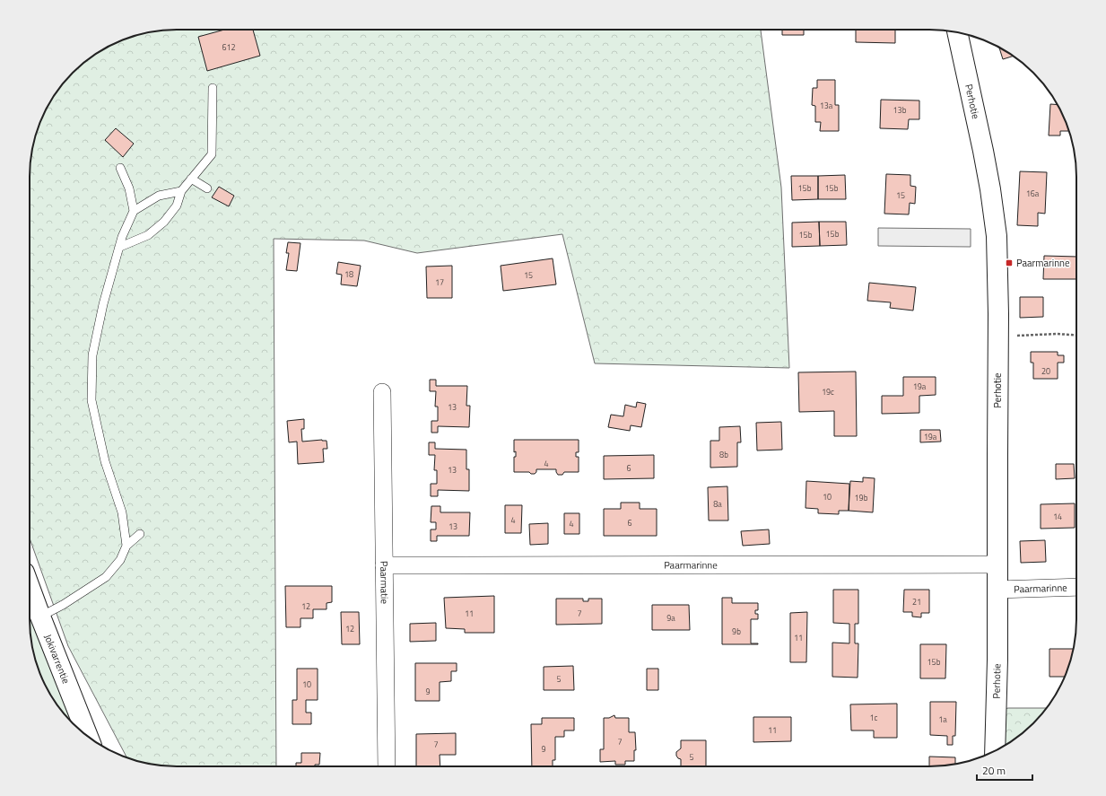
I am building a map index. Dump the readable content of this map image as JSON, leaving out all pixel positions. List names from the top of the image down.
{
  "streets": {
    "street": [
      "Perhotie",
      "Paarmarinne",
      "Paarmatie",
      "Jokivarrentie"
    ]
  },
  "crossings": [
    ["Perhotie", "Paarmarinne"],
    ["Paarmarinne", "Paarmatie"]
  ],
  "places": {
    "transit": ["Paarmarinne"]
  },
  "house_numbers": [
    "612",
    "13a",
    "13b",
    "15b",
    "15b",
    "16a",
    "15",
    "15b",
    "15b",
    "18",
    "15",
    "17",
    "20",
    "19a",
    "19c",
    "13",
    "19a",
    "8b",
    "4",
    "6",
    "13",
    "10",
    "19b",
    "8a",
    "14",
    "4",
    "6",
    "4",
    "13",
    "21",
    "12",
    "11",
    "7",
    "9a",
    "12",
    "9b",
    "11",
    "15b",
    "5",
    "10",
    "9",
    "1c",
    "1a",
    "11",
    "7",
    "7",
    "9",
    "5"
  ],
  "scale_bar": "20 m"
}
